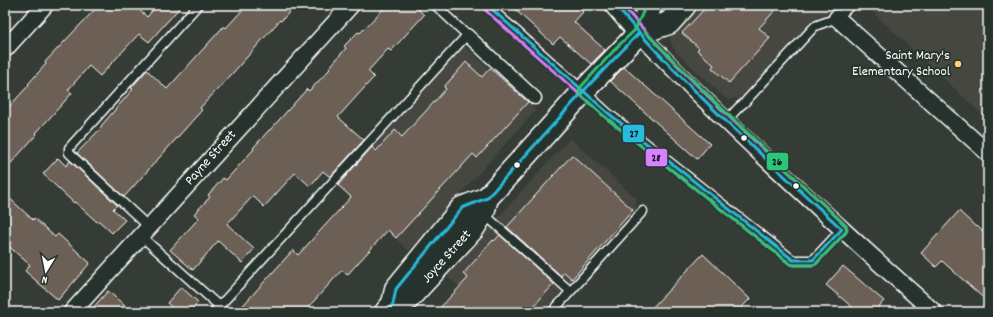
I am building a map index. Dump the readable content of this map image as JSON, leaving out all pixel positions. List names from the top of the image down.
{
  "streets": {
    "main road": ["Joyce Street"],
    "street": ["Payne Street"]
  },
  "places": ["Saint Mary's Elementary School"],
  "lines": ["transit line 27", "transit line 28", "transit line 26"],
  "north": "bottom"
}
